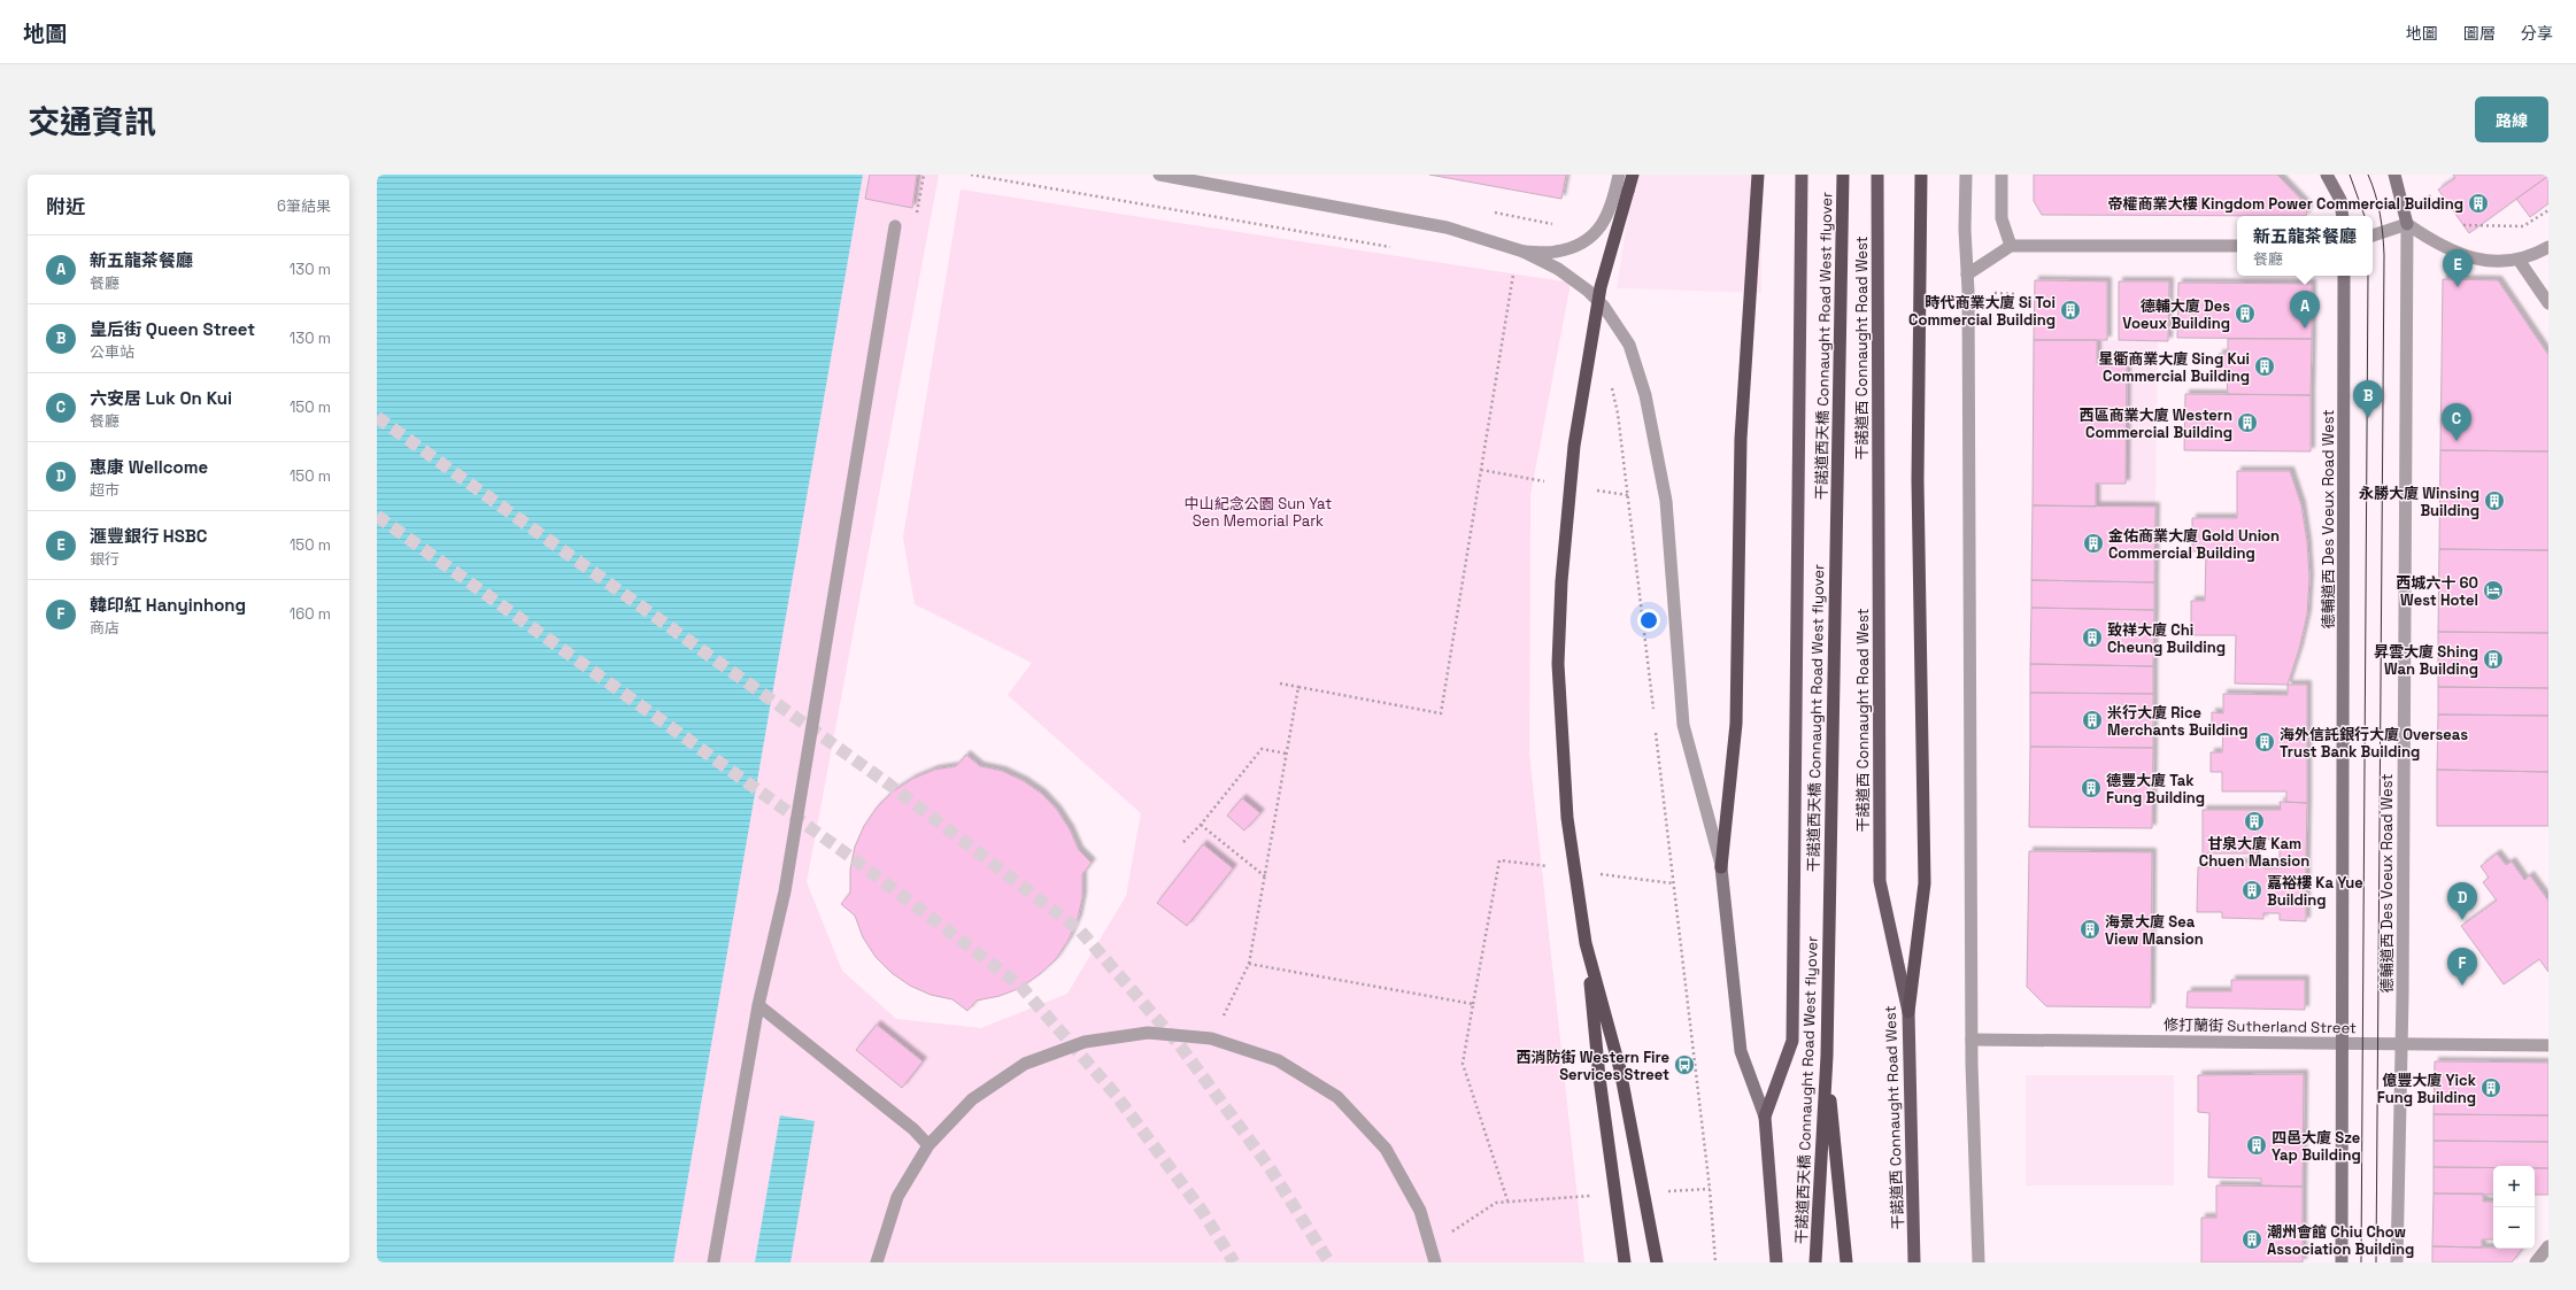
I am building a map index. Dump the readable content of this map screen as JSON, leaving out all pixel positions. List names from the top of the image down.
{
  "streets": {
    "highway": ["干諾道西天橋 Connaught Road West flyover"],
    "main road": ["干諾道西 Connaught Road West", "德輔道西 Des Voeux Road West"],
    "street": ["修打蘭街 Sutherland Street"]
  },
  "crossings": [
    ["德輔道西 Des Voeux Road West", "修打蘭街 Sutherland Street"]
  ],
  "parks": ["中山紀念公園 Sun Yat Sen Memorial Park"],
  "places": {
    "building": [
      "帝權商業大樓 Kingdom Power Commercial Building",
      "時代商業大廈 Si Toi Commercial Building",
      "德輔大廈 Des Voeux Building",
      "星衢商業大廈 Sing Kui Commercial Building",
      "西區商業大廈 Western Commercial Building",
      "永勝大廈 Winsing Building",
      "金佑商業大廈 Gold Union Commercial Building",
      "致祥大廈 Chi Cheung Building",
      "昇雲大廈 Shing Wan Building",
      "米行大廈 Rice Merchants Building",
      "海外信託銀行大廈 Overseas Trust Bank Building",
      "德豐大廈 Tak Fung Building",
      "甘泉大廈 Kam Chuen Mansion",
      "嘉裕樓 Ka Yue Building",
      "海景大廈 Sea View Mansion",
      "億豐大廈 Yick Fung Building",
      "四邑大廈 Sze Yap Building",
      "潮州會館 Chiu Chow Association Building"
    ],
    "hotel": ["西城六十 60 West Hotel"],
    "bus stop": ["西消防街 Western Fire Services Street"]
  },
  "page": {
    "header": "地圖",
    "nav": ["地圖", "圖層", "分享"],
    "title": "交通資訊",
    "buttons": "路線",
    "heading": ["附近", "6筆結果"],
    "popup": ["新五龍茶餐廳", "餐廳"],
    "list": [
      {
        "mark": "A",
        "name": "新五龍茶餐廳",
        "note": "餐廳",
        "value": "130 m"
      },
      {
        "mark": "B",
        "name": "皇后街 Queen Street",
        "note": "公車站",
        "value": "130 m"
      },
      {
        "mark": "C",
        "name": "六安居 Luk On Kui",
        "note": "餐廳",
        "value": "150 m"
      },
      {
        "mark": "D",
        "name": "惠康 Wellcome",
        "note": "超市",
        "value": "150 m"
      },
      {
        "mark": "E",
        "name": "滙豐銀行 HSBC",
        "note": "銀行",
        "value": "150 m"
      },
      {
        "mark": "F",
        "name": "韓印紅 Hanyinhong",
        "note": "商店",
        "value": "160 m"
      }
    ],
    "pins": [
      "E",
      "A",
      "B",
      "C",
      "D",
      "F"
    ],
    "map_buttons": ["+", "−"]
  }
}
